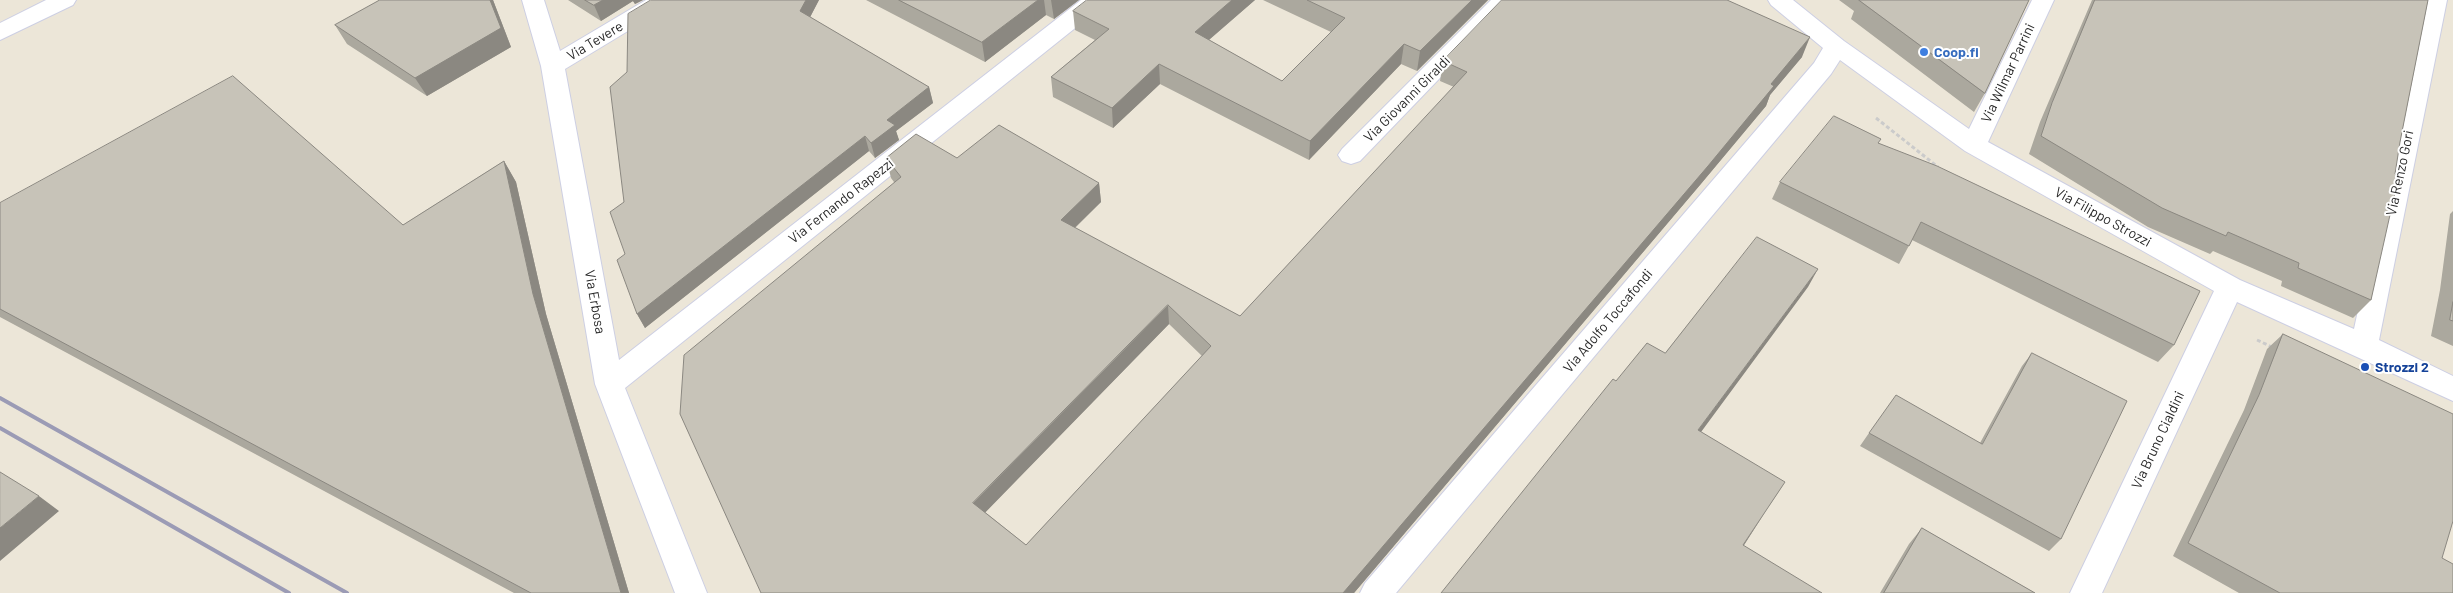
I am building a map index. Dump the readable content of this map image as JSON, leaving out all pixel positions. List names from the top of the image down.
{
  "streets": {
    "street": [
      "Via Tevere",
      "Via Wilmar Parrini",
      "Via Giovanni Giraldi",
      "Via Renzo Gori",
      "Via Fernando Rapezzi",
      "Via Filippo Strozzi",
      "Via Erbosa",
      "Via Adolfo Toccafondi",
      "Via Bruno Cialdini"
    ]
  },
  "crossings": [
    ["Via Tevere", "Via Erbosa"],
    ["Via Wilmar Parrini", "Via Filippo Strozzi"],
    ["Via Renzo Gori", "Via Filippo Strozzi"],
    ["Via Fernando Rapezzi", "Via Erbosa"],
    ["Via Filippo Strozzi", "Via Adolfo Toccafondi"],
    ["Via Filippo Strozzi", "Via Bruno Cialdini"]
  ],
  "places": ["Coop.fi", "Strozzi 2"]
}
